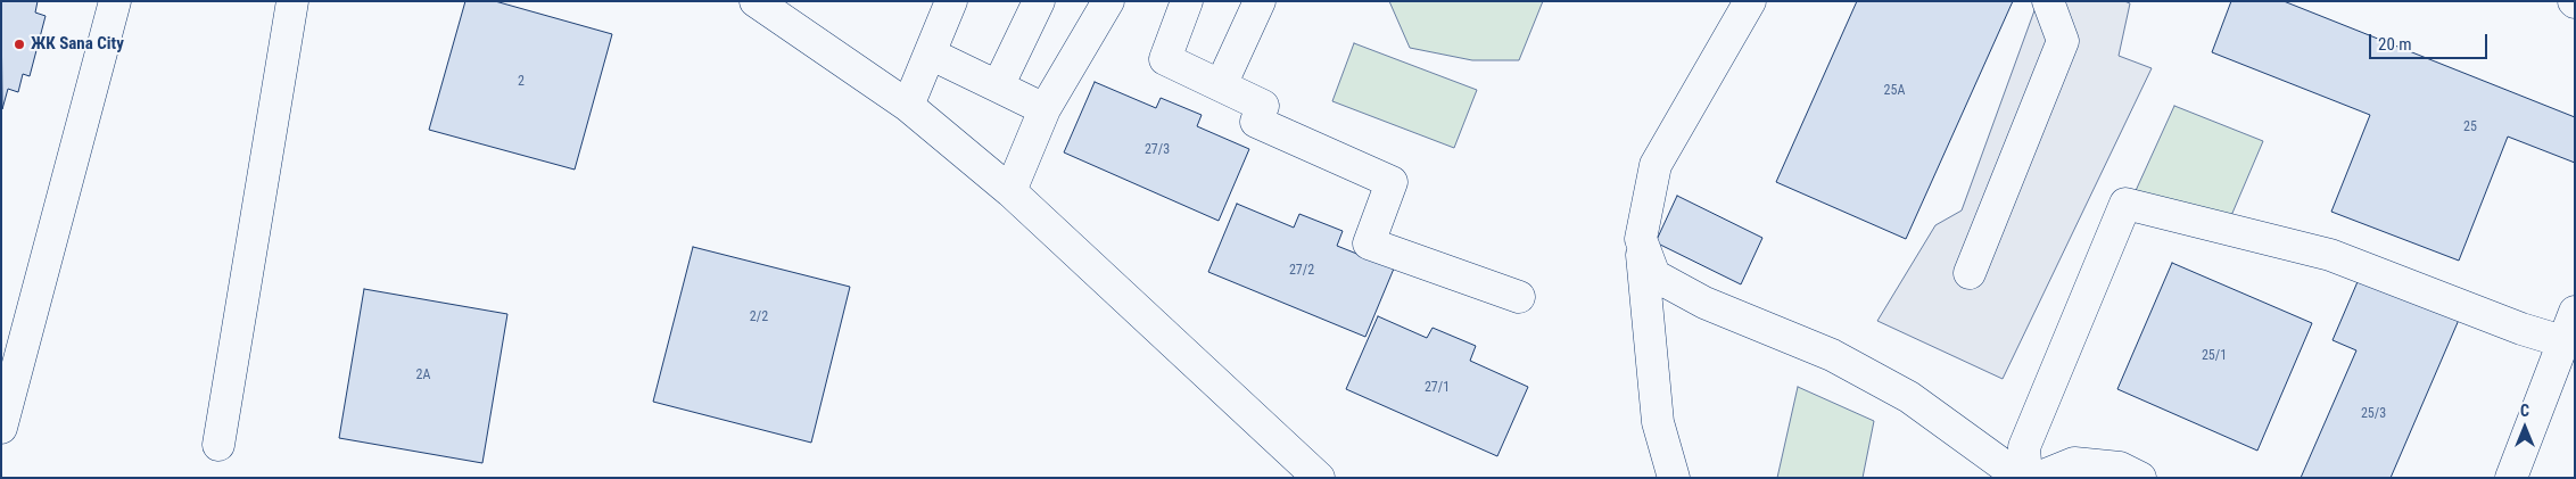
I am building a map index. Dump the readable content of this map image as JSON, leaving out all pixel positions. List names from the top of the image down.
{
  "places": ["ЖК Sana City"],
  "house_numbers": [
    "2",
    "25А",
    "25",
    "27/3",
    "27/2",
    "2/2",
    "25/1",
    "2А",
    "27/1",
    "25/3"
  ],
  "scale_bar": "20 m",
  "north": "top"
}
